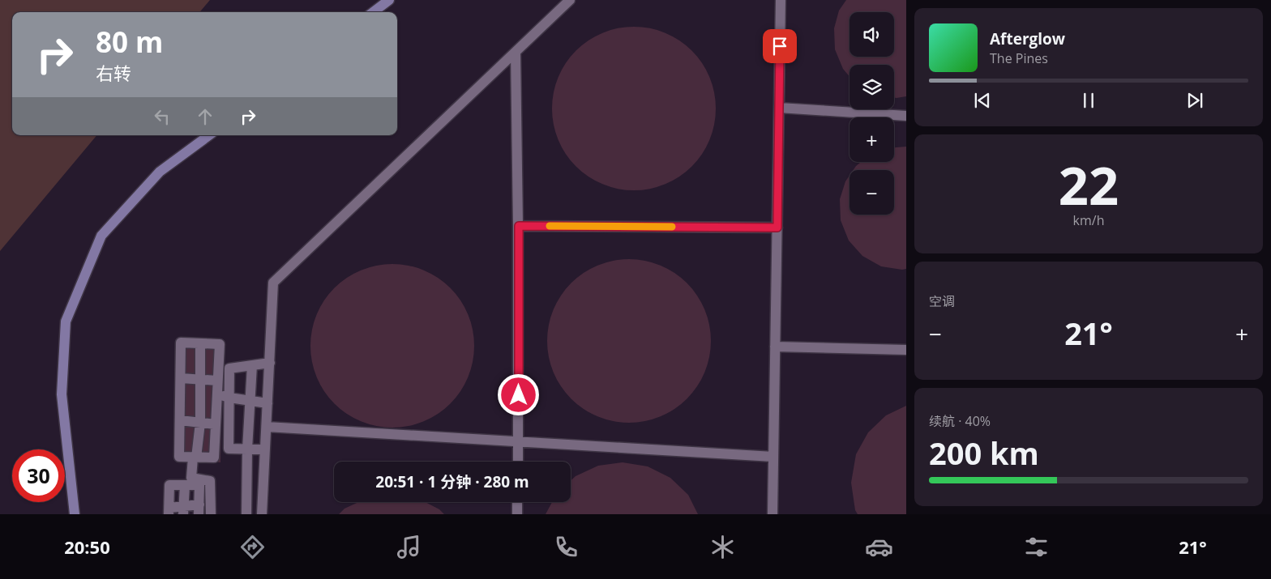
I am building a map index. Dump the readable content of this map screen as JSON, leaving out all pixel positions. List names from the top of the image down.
{
  "page": {
    "map_buttons": ["+", "−"],
    "turn": ["80 m", "右转"],
    "song": ["Afterglow", "The Pines"],
    "tile": [
      ["22", "km/h"],
      "空调",
      ["续航 · 40%", "200 km"]
    ],
    "heat": ["−", "21°", "+"],
    "limit": "30",
    "trip": "20:51 · 1 分钟 · 280 m",
    "tabs": ["20:50", "21°"]
  }
}
